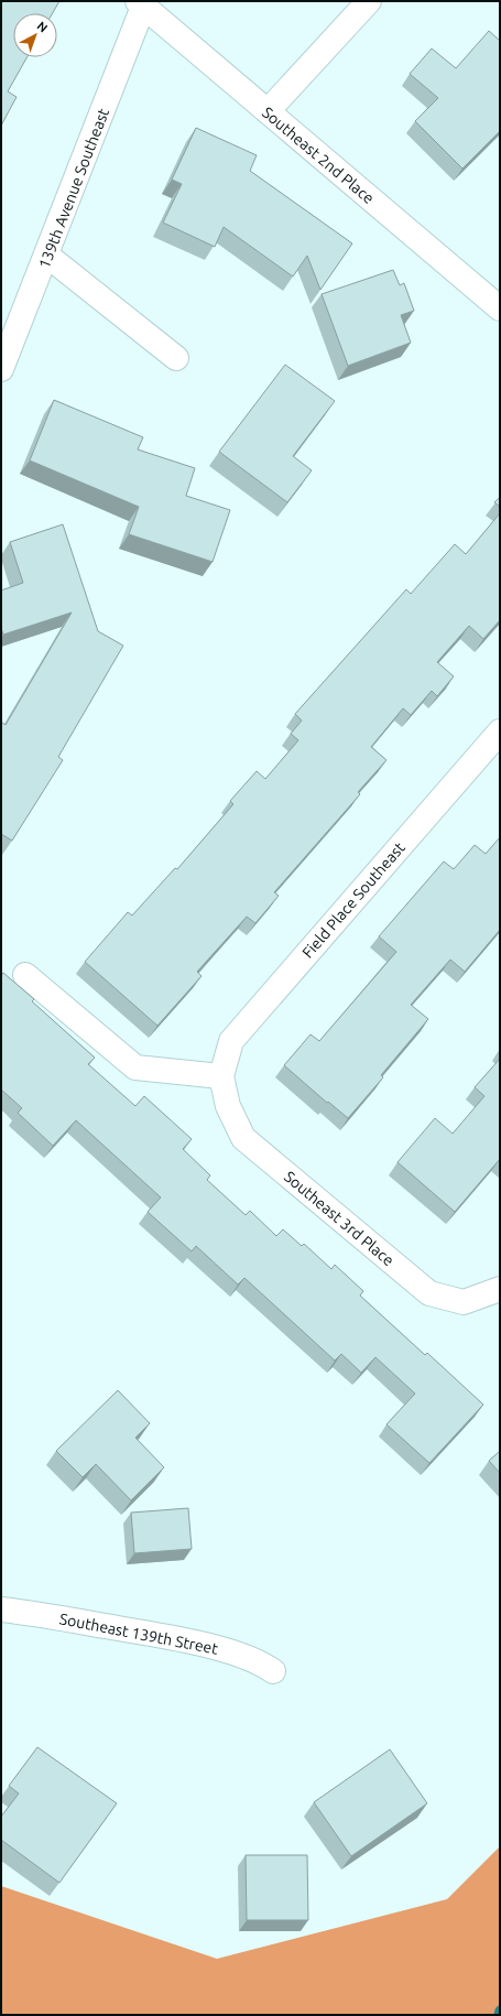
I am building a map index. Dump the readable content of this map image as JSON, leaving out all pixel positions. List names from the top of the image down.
{
  "streets": {
    "street": [
      "Southeast 2nd Place",
      "139th Avenue Southeast",
      "Field Place Southeast",
      "Southeast 3rd Place",
      "Southeast 139th Street"
    ]
  },
  "crossings": [
    ["Southeast 2nd Place", "139th Avenue Southeast"],
    ["Field Place Southeast", "Southeast 3rd Place"]
  ],
  "north": "top right"
}
